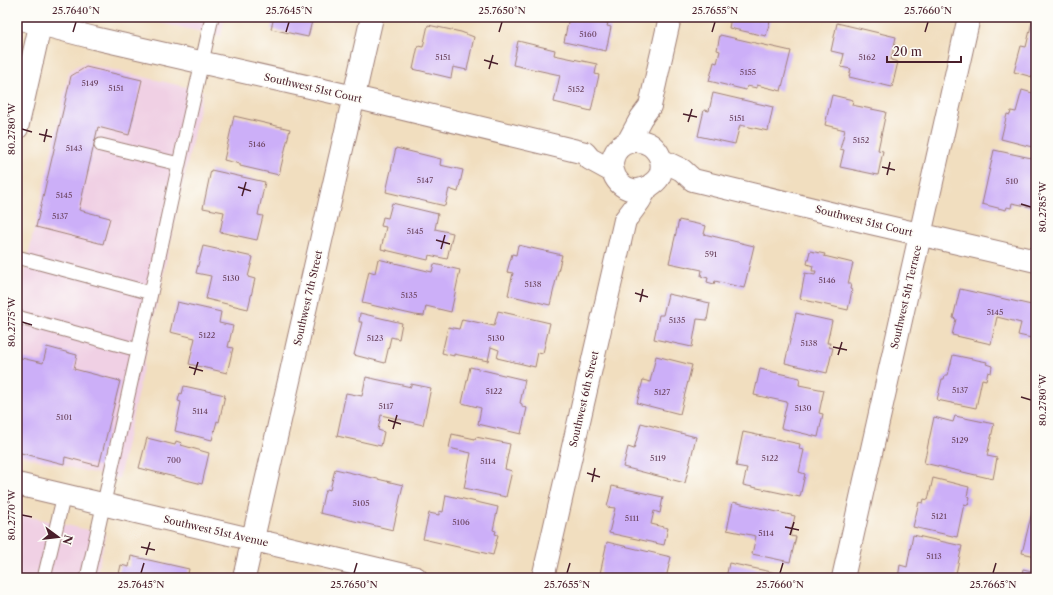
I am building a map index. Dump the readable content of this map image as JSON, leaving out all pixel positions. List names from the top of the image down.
{
  "streets": {
    "street": [
      "Southwest 51st Court",
      "Southwest 5th Terrace",
      "Southwest 7th Street",
      "Southwest 6th Street",
      "Southwest 51st Avenue"
    ]
  },
  "crossings": [
    ["Southwest 51st Court", "Southwest 5th Terrace"],
    ["Southwest 51st Court", "Southwest 7th Street"],
    ["Southwest 51st Court", "Southwest 6th Street"],
    ["Southwest 7th Street", "Southwest 51st Avenue"]
  ],
  "house_numbers": [
    "5160",
    "5151",
    "5162",
    "5155",
    "5149",
    "5151",
    "5152",
    "5151",
    "5152",
    "5146",
    "5143",
    "5147",
    "510",
    "5145",
    "5137",
    "5145",
    "591",
    "5130",
    "5146",
    "5138",
    "5135",
    "5145",
    "5135",
    "5122",
    "5123",
    "5130",
    "5138",
    "5137",
    "5122",
    "5127",
    "5117",
    "5130",
    "5114",
    "5101",
    "5129",
    "5119",
    "5122",
    "700",
    "5114",
    "5105",
    "5121",
    "5111",
    "5106",
    "5114",
    "5113"
  ],
  "scale_bar": "20 m",
  "north": "right",
  "coordinates": [
    "25.7640°N",
    "25.7645°N",
    "25.7650°N",
    "25.7655°N",
    "25.7660°N",
    "80.2780°W",
    "80.2785°W",
    "80.2775°W",
    "80.2770°W",
    "25.7665°N"
  ]
}
